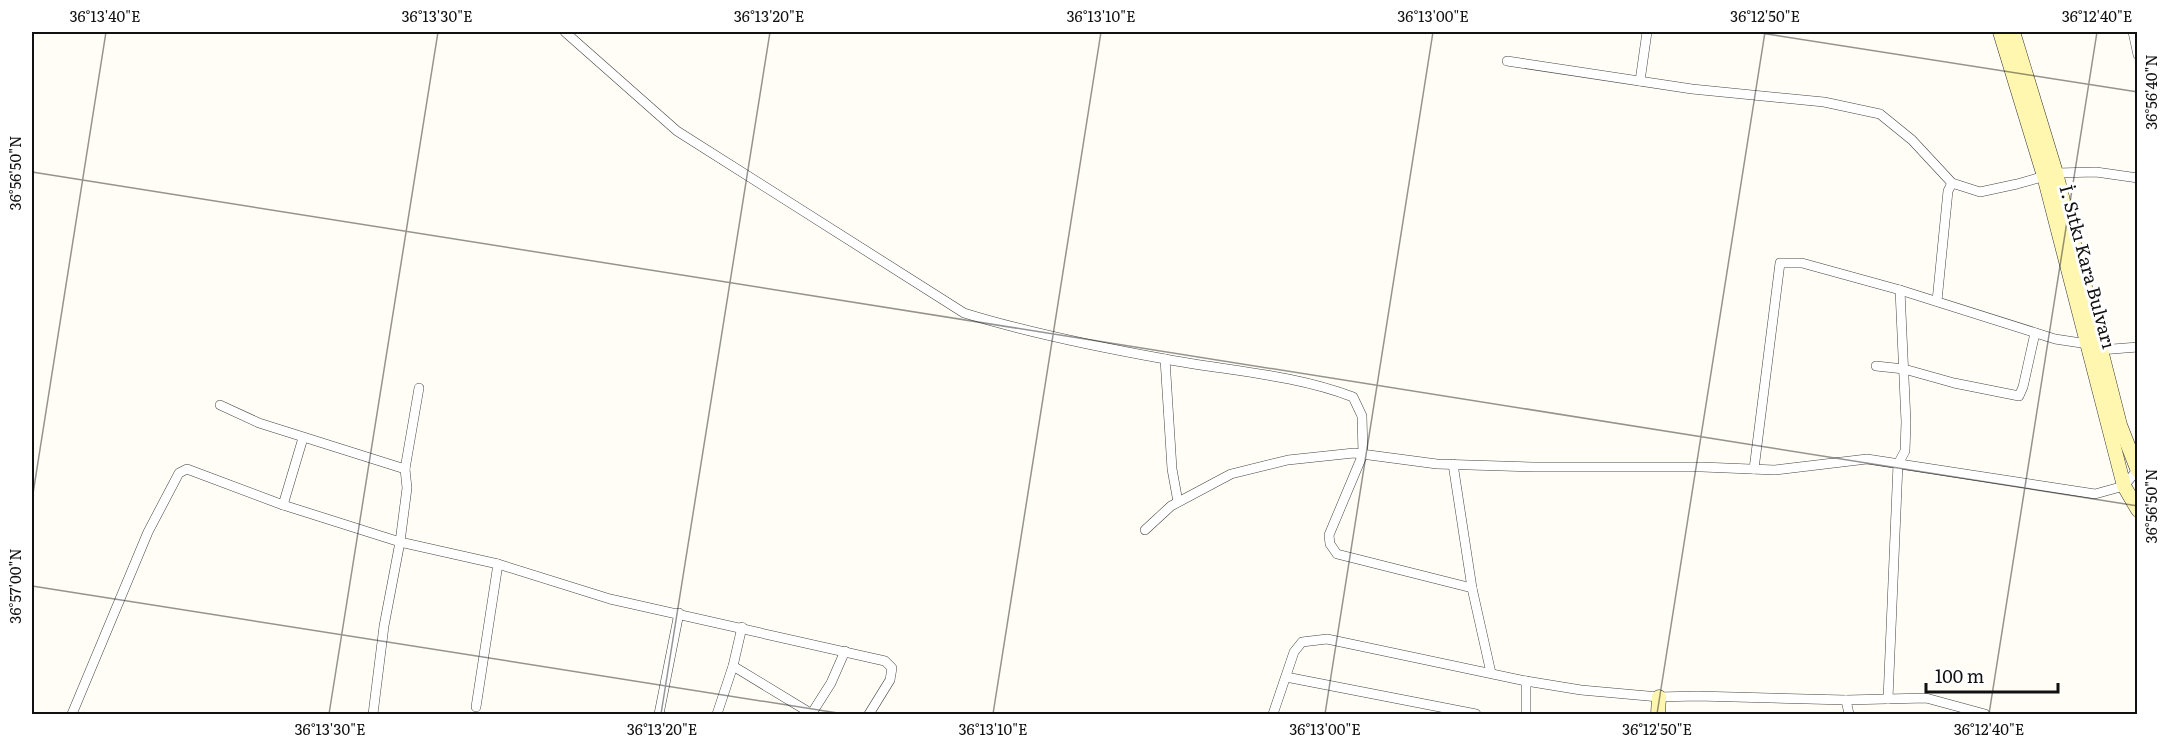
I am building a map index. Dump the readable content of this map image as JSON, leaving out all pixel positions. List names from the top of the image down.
{
  "streets": {
    "main road": ["İ. Sıtkı Kara Bulvarı"]
  },
  "scale_bar": "100 m",
  "coordinates": [
    "36°13'40\"E",
    "36°13'30\"E",
    "36°13'20\"E",
    "36°13'10\"E",
    "36°13'00\"E",
    "36°12'50\"E",
    "36°12'40\"E",
    "36°56'40\"N",
    "36°56'50\"N",
    "36°57'00\"N"
  ]
}
